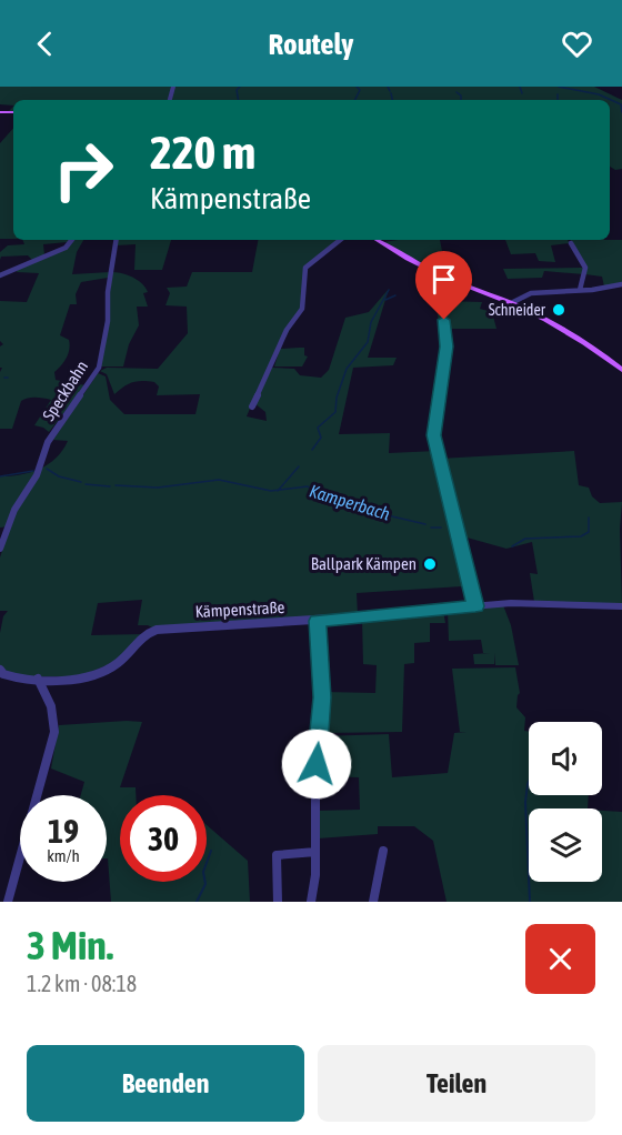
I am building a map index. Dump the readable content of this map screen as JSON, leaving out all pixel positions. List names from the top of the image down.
{
  "streets": {
    "street": ["Speckbahn", "Kämpenstraße"]
  },
  "water": ["Kamperbach"],
  "places": ["Schneider", "Ballpark Kämpen"],
  "page": {
    "header": "Routely",
    "turn": ["220 m", "Kämpenstraße"],
    "speed": "19 km/h",
    "limit": "30",
    "heading": ["3 Min.", "1.2 km · 08:18"],
    "buttons": ["Beenden", "Teilen"]
  }
}
